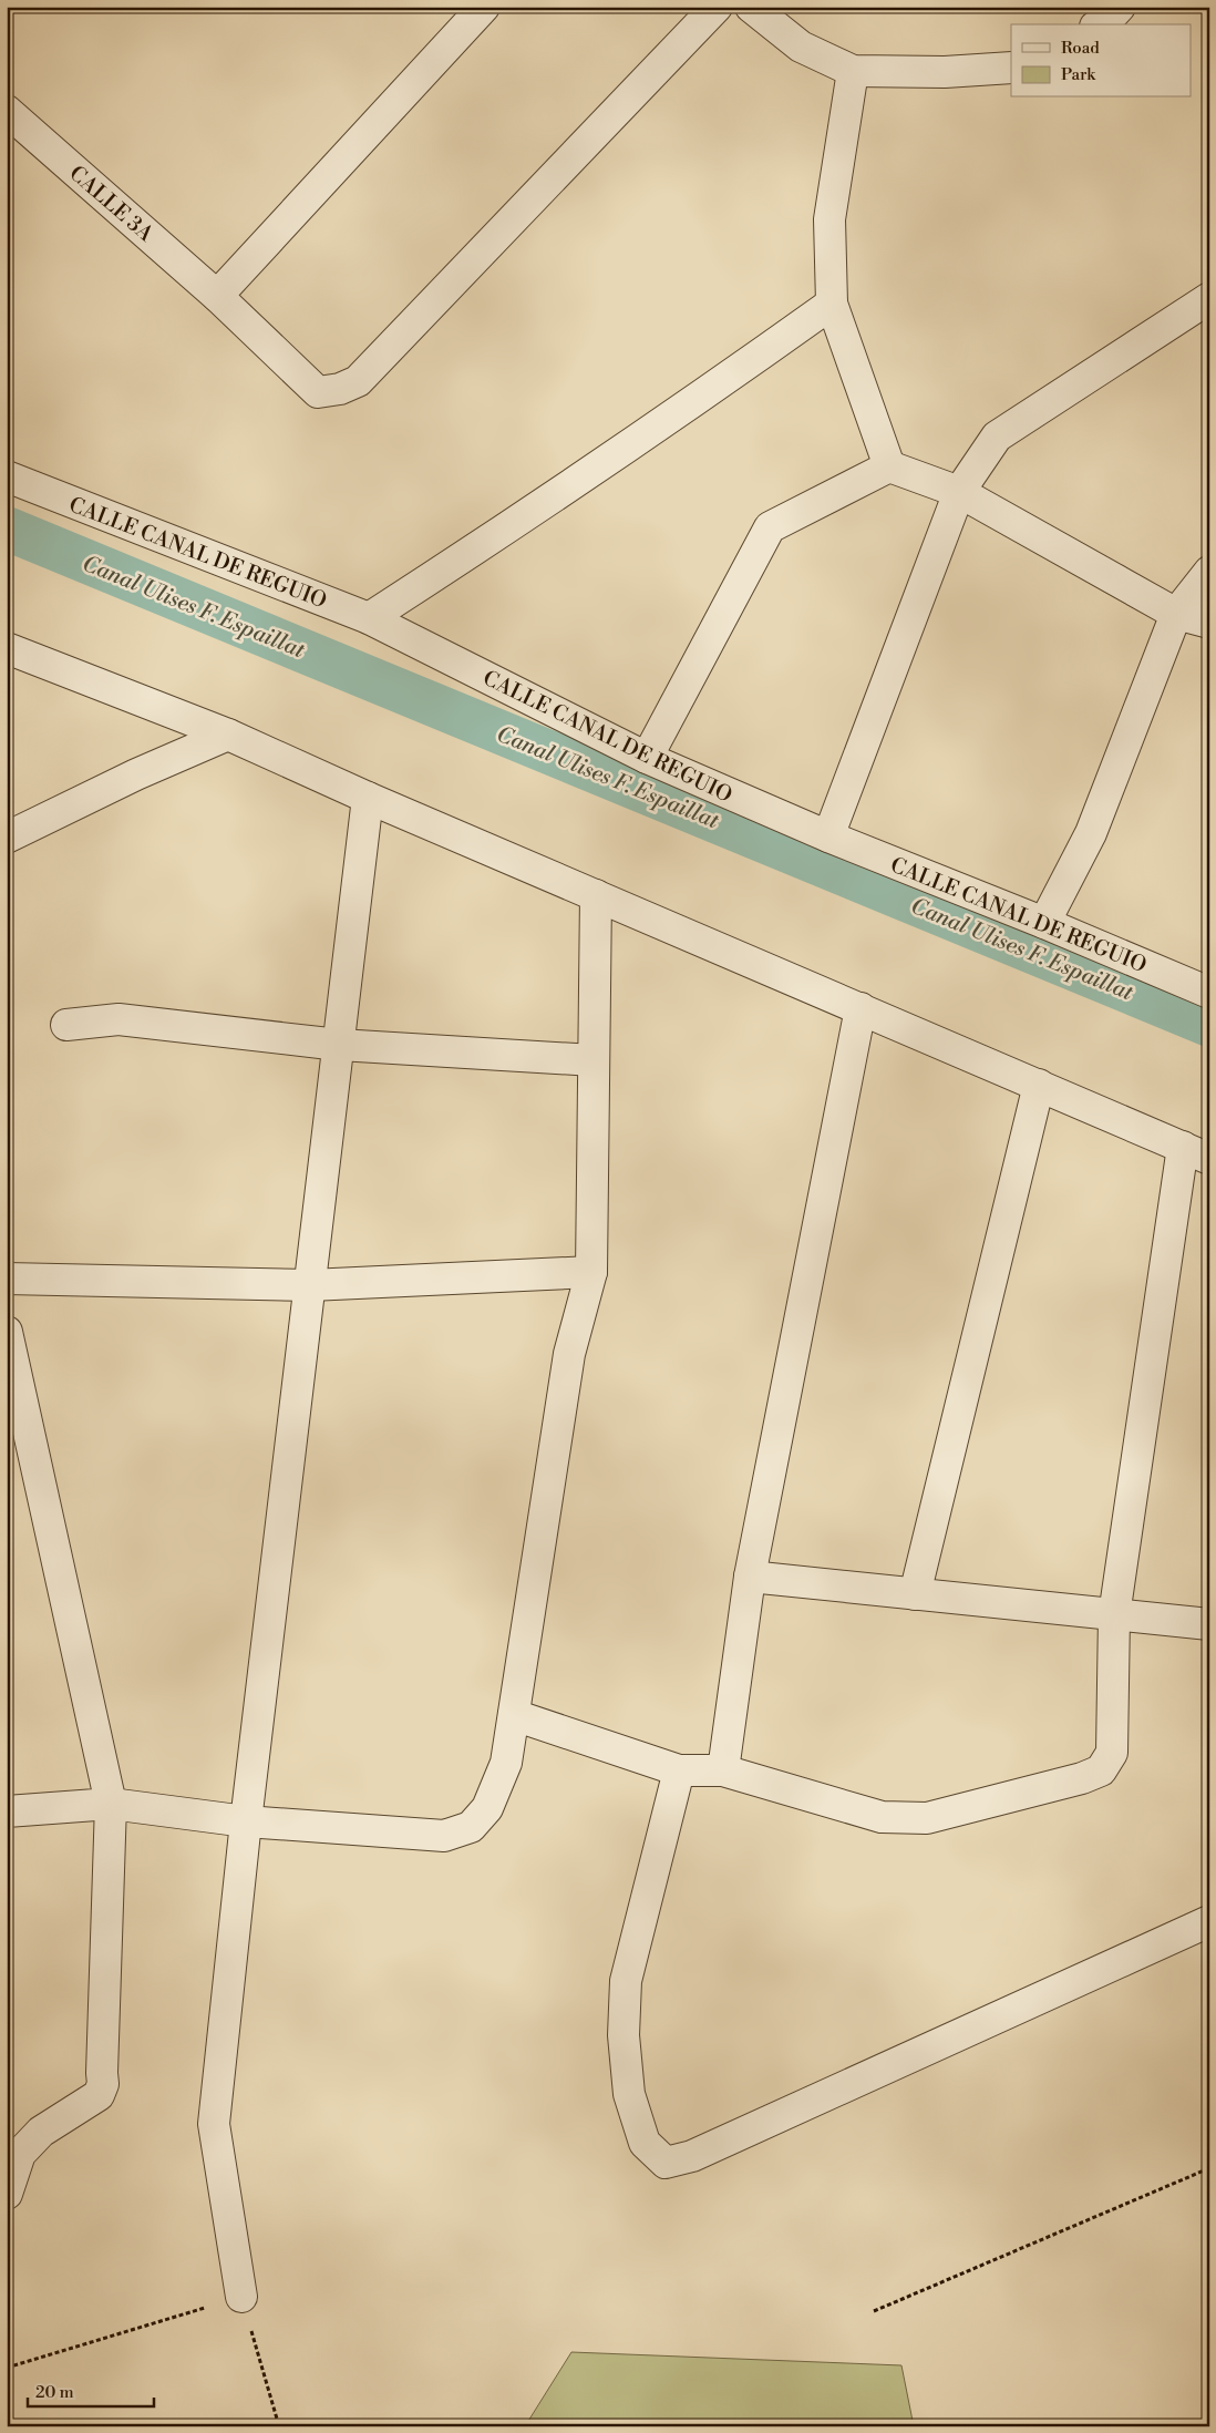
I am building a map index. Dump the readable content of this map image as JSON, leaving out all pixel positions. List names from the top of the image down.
{
  "streets": {
    "street": ["CALLE 3A", "CALLE CANAL DE REGUIO"]
  },
  "water": ["Canal Ulises F. Espaillat"],
  "legend": ["Road", "Park"],
  "scale_bar": "20 m"
}
